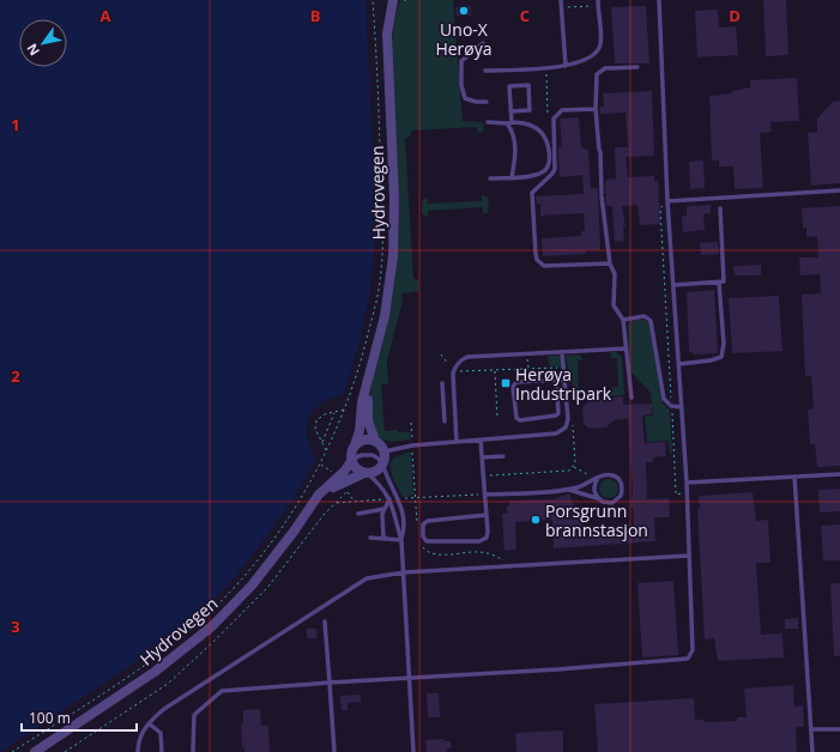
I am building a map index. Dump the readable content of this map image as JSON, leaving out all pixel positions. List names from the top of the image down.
{
  "streets": {
    "street": ["Hydrovegen"]
  },
  "places": {
    "other": ["Uno-X Herøya", "Porsgrunn brannstasjon"],
    "transit": ["Herøya Industripark"]
  },
  "scale_bar": "100 m",
  "north": "bottom left",
  "grid": {
    "columns": [
      "A",
      "B",
      "C",
      "D"
    ],
    "rows": ["1", "2", "3"]
  }
}
